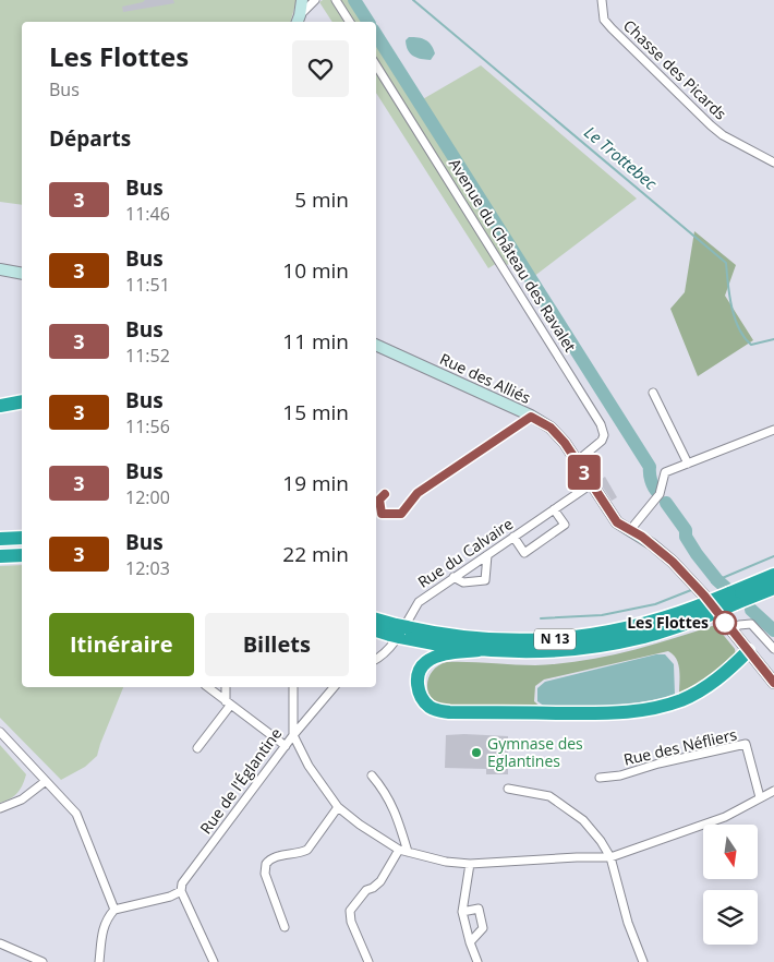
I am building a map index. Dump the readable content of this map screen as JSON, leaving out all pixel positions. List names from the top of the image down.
{
  "streets": {
    "highway": ["N 13"],
    "street": [
      "Chasse des Picards",
      "Avenue du Château des Ravalet",
      "Rue des Alliés",
      "Rue du Calvaire",
      "Rue des Néfliers",
      "Rue de l'Églantine"
    ]
  },
  "crossings": [
    ["Avenue du Château des Ravalet", "Rue des Alliés"],
    ["Rue des Alliés", "Rue du Calvaire"],
    ["Rue des Alliés", "N 13"]
  ],
  "water": ["Le Trottebec"],
  "places": ["Les Flottes", "Gymnase des Eglantines"],
  "lines": ["bus line 3"],
  "north": "bottom",
  "page": {
    "on_map": "3",
    "heading": [
      ["Les Flottes", "Bus"],
      "Départs"
    ],
    "list": [
      {
        "mark": "3",
        "name": "Bus",
        "note": "11:46",
        "value": "5 min"
      },
      {
        "mark": "3",
        "name": "Bus",
        "note": "11:51",
        "value": "10 min"
      },
      {
        "mark": "3",
        "name": "Bus",
        "note": "11:52",
        "value": "11 min"
      },
      {
        "mark": "3",
        "name": "Bus",
        "note": "11:56",
        "value": "15 min"
      },
      {
        "mark": "3",
        "name": "Bus",
        "note": "12:00",
        "value": "19 min"
      },
      {
        "mark": "3",
        "name": "Bus",
        "note": "12:03",
        "value": "22 min"
      }
    ],
    "buttons": ["Itinéraire", "Billets"]
  }
}
